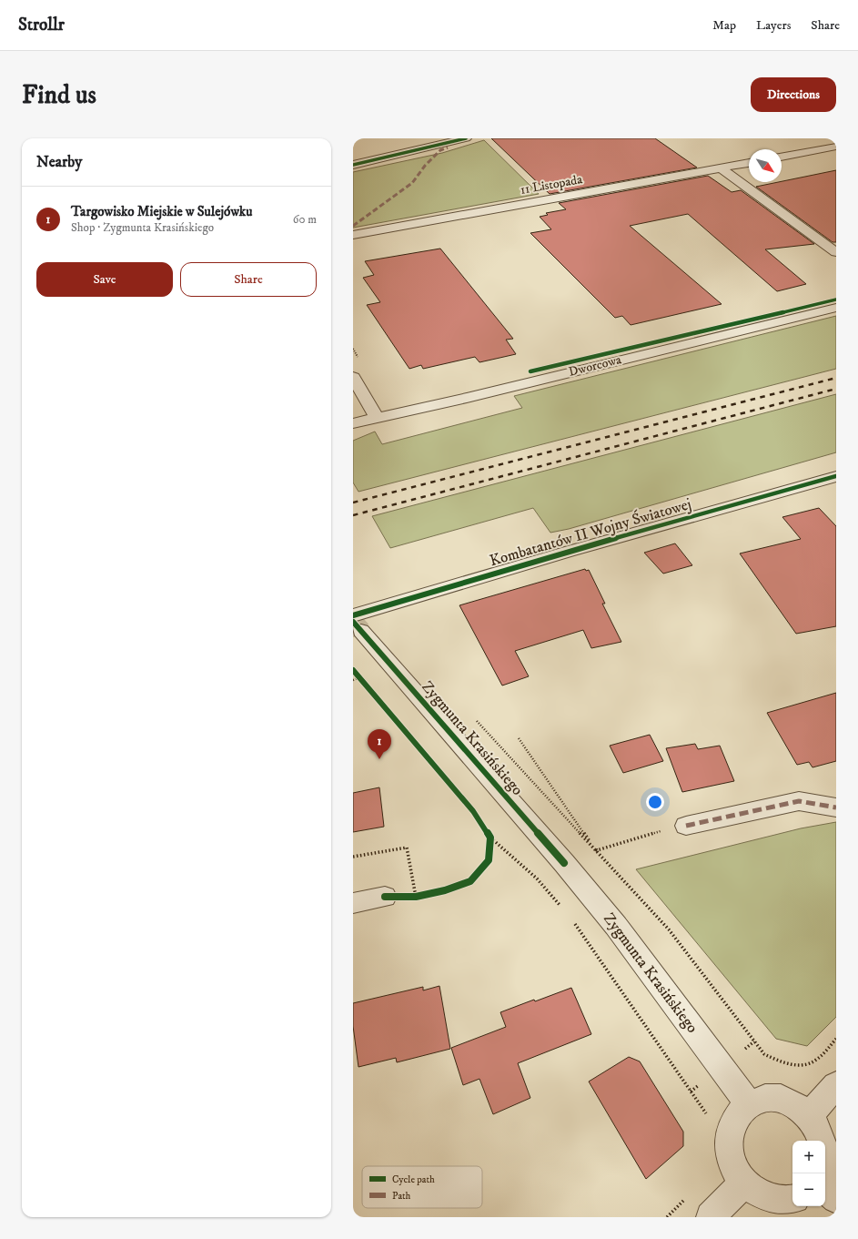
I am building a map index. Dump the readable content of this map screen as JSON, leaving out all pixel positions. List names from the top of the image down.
{
  "streets": {
    "street": [
      "11 Listopada",
      "Dworcowa",
      "Kombatantów II Wojny Światowej",
      "Zygmunta Krasińskiego"
    ]
  },
  "crossings": [
    ["Kombatantów II Wojny Światowej", "Zygmunta Krasińskiego"]
  ],
  "legend": ["Cycle path", "Path"],
  "north": "bottom right",
  "page": {
    "header": "Strollr",
    "nav": ["Map", "Layers", "Share"],
    "buttons": [
      "Directions",
      ["Save", "Share"]
    ],
    "title": "Find us",
    "heading": "Nearby",
    "list": [
      {
        "mark": "1",
        "name": "Targowisko Miejskie w Sulejówku",
        "note": "Shop · Zygmunta Krasińskiego",
        "value": "60 m"
      }
    ],
    "pins": "1",
    "map_buttons": ["+", "−"]
  }
}
